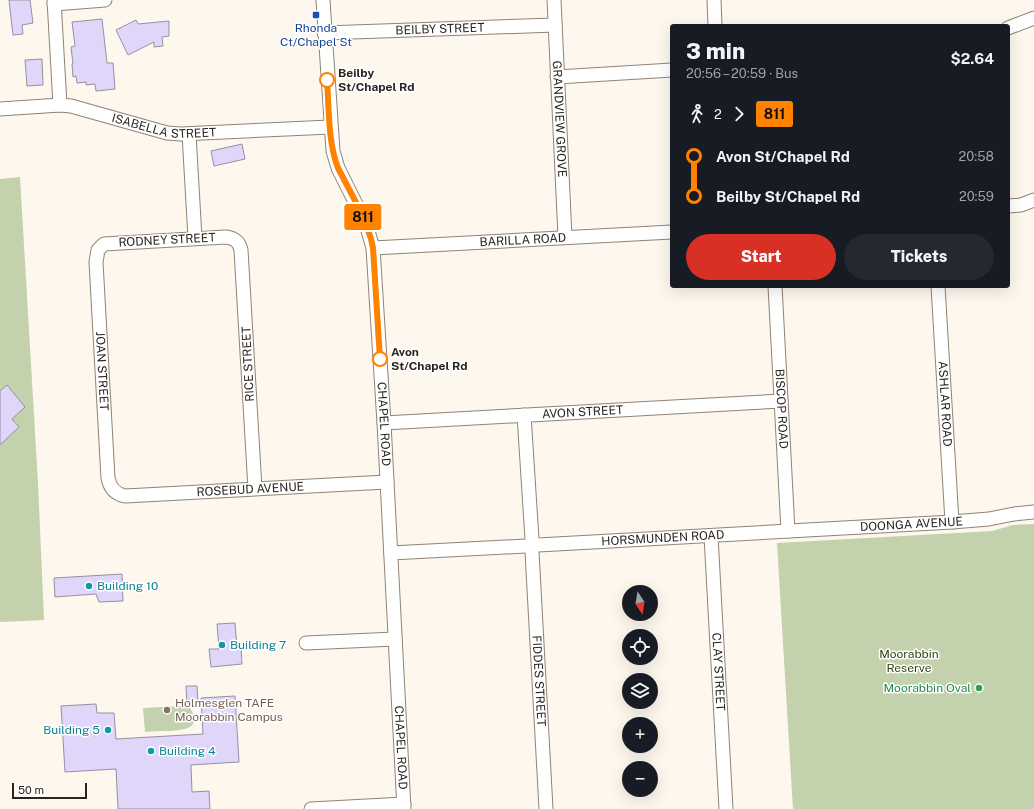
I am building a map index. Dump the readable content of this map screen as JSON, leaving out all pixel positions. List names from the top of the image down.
{
  "streets": {
    "street": [
      "BEILBY STREET",
      "GRANDVIEW GROVE",
      "ISABELLA STREET",
      "RODNEY STREET",
      "BARILLA ROAD",
      "RICE STREET",
      "JOAN STREET",
      "ASHLAR ROAD",
      "BISCOP ROAD",
      "AVON STREET",
      "CHAPEL ROAD",
      "ROSEBUD AVENUE",
      "DOONGA AVENUE",
      "HORSMUNDEN ROAD",
      "CLAY STREET",
      "FIDDES STREET"
    ]
  },
  "crossings": [
    ["BEILBY STREET", "GRANDVIEW GROVE"],
    ["BEILBY STREET", "CHAPEL ROAD"],
    ["GRANDVIEW GROVE", "BARILLA ROAD"],
    ["ISABELLA STREET", "CHAPEL ROAD"],
    ["RODNEY STREET", "RICE STREET"],
    ["RODNEY STREET", "JOAN STREET"],
    ["BARILLA ROAD", "CHAPEL ROAD"],
    ["RICE STREET", "ROSEBUD AVENUE"],
    ["JOAN STREET", "ROSEBUD AVENUE"],
    ["ASHLAR ROAD", "DOONGA AVENUE"],
    ["BISCOP ROAD", "AVON STREET"],
    ["BISCOP ROAD", "DOONGA AVENUE"],
    ["BISCOP ROAD", "HORSMUNDEN ROAD"],
    ["AVON STREET", "CHAPEL ROAD"],
    ["AVON STREET", "FIDDES STREET"],
    ["CHAPEL ROAD", "ROSEBUD AVENUE"],
    ["CHAPEL ROAD", "HORSMUNDEN ROAD"],
    ["DOONGA AVENUE", "HORSMUNDEN ROAD"],
    ["HORSMUNDEN ROAD", "CLAY STREET"],
    ["HORSMUNDEN ROAD", "FIDDES STREET"]
  ],
  "parks": ["Moorabbin Reserve"],
  "places": {
    "transit": ["Rhonda Ct/Chapel St"],
    "other": [
      "Beilby St/Chapel Rd",
      "Avon St/Chapel Rd",
      "Building 10",
      "Building 7",
      "Moorabbin Oval",
      "Holmesglen TAFE Moorabbin Campus",
      "Building 5",
      "Building 4"
    ]
  },
  "lines": ["bus line 811"],
  "scale_bar": "50 m",
  "north": "bottom",
  "page": {
    "on_map": "811",
    "heading": ["3 min", "20:56 – 20:59 · Bus", "$2.64"],
    "legs": ["2", "811"],
    "list": [
      {
        "name": "Avon St/Chapel Rd",
        "value": "20:58"
      },
      {
        "name": "Beilby St/Chapel Rd",
        "value": "20:59"
      }
    ],
    "buttons": ["Start", "Tickets"],
    "map_buttons": ["+", "−"],
    "scale": "50 m"
  }
}
